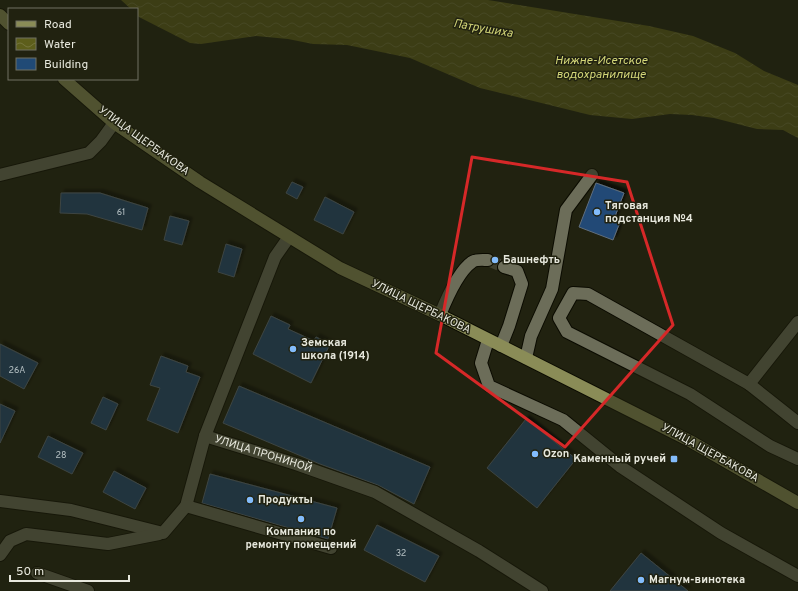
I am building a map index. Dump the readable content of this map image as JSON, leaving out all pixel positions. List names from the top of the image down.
{
  "streets": {
    "main road": ["УЛИЦА ЩЕРБАКОВА"],
    "street": ["УЛИЦА ПРОНИНОЙ"]
  },
  "water": ["Патрушиха", "Нижне-Исетское водохранилище"],
  "places": {
    "other": [
      "Тяговая подстанция №4",
      "Башнефть",
      "Земская школа (1914)",
      "Ozon",
      "Продукты",
      "Компания по ремонту помещений",
      "Магнум-винотека"
    ],
    "transit": ["Каменный ручей"]
  },
  "house_numbers": [
    "61",
    "26А",
    "28",
    "32"
  ],
  "legend": ["Road", "Water", "Building"],
  "scale_bar": "50 m"
}
